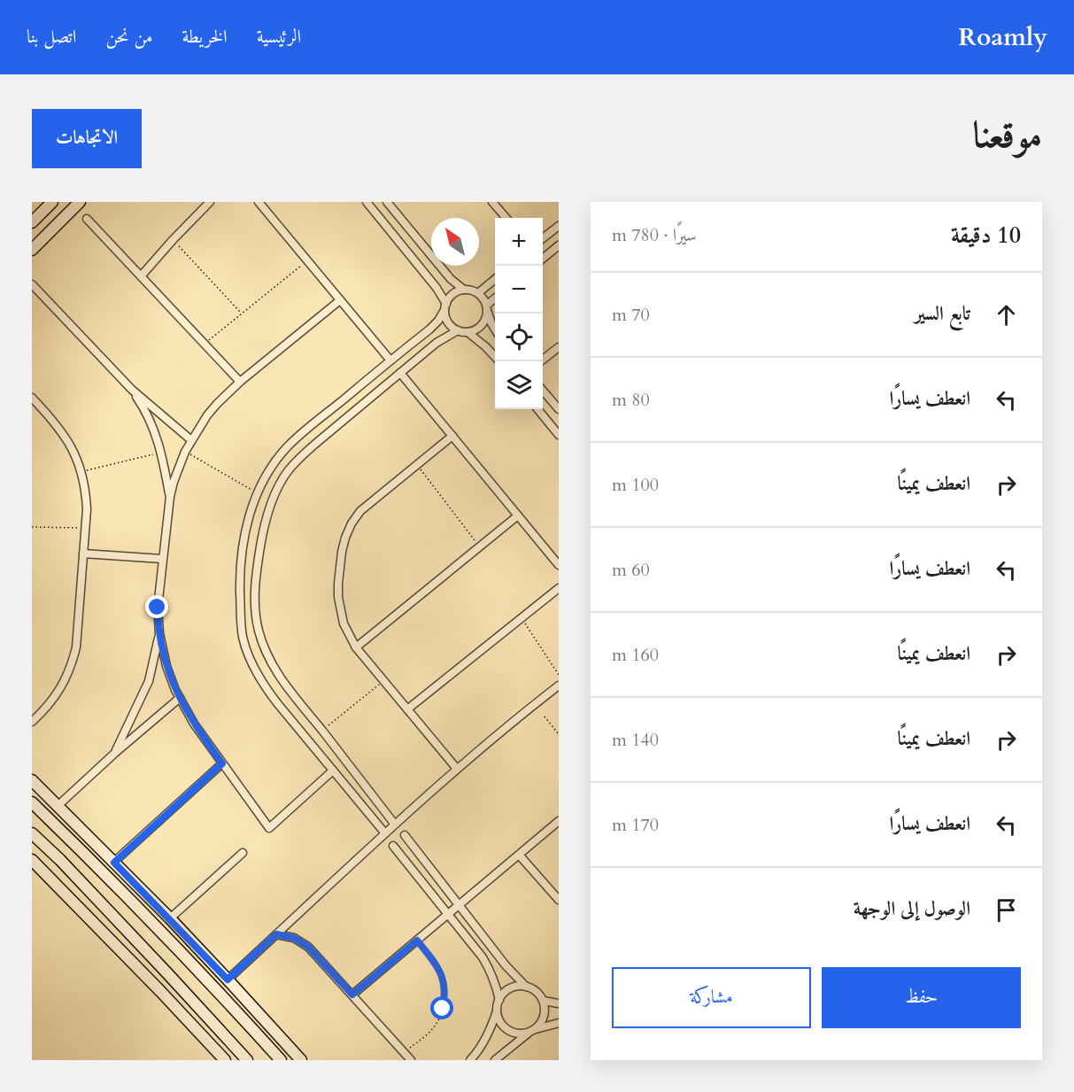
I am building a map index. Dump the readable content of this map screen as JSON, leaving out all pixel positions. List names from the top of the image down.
{
  "north": "top left",
  "page": {
    "header": "Roamly",
    "nav": [
      "الرئيسية",
      "الخريطة",
      "من نحن",
      "اتصل بنا"
    ],
    "title": "موقعنا",
    "buttons": [
      "الاتجاهات",
      ["حفظ", "مشاركة"]
    ],
    "heading": ["10 دقيقة", "سيرًا · 780 m"],
    "map_buttons": ["+", "−"],
    "list": [
      ["تابع السير", "70 m"],
      ["انعطف يسارًا", "80 m"],
      ["انعطف يمينًا", "100 m"],
      ["انعطف يسارًا", "60 m"],
      ["انعطف يمينًا", "160 m"],
      ["انعطف يمينًا", "140 m"],
      ["انعطف يسارًا", "170 m"],
      "الوصول إلى الوجهة"
    ]
  }
}
